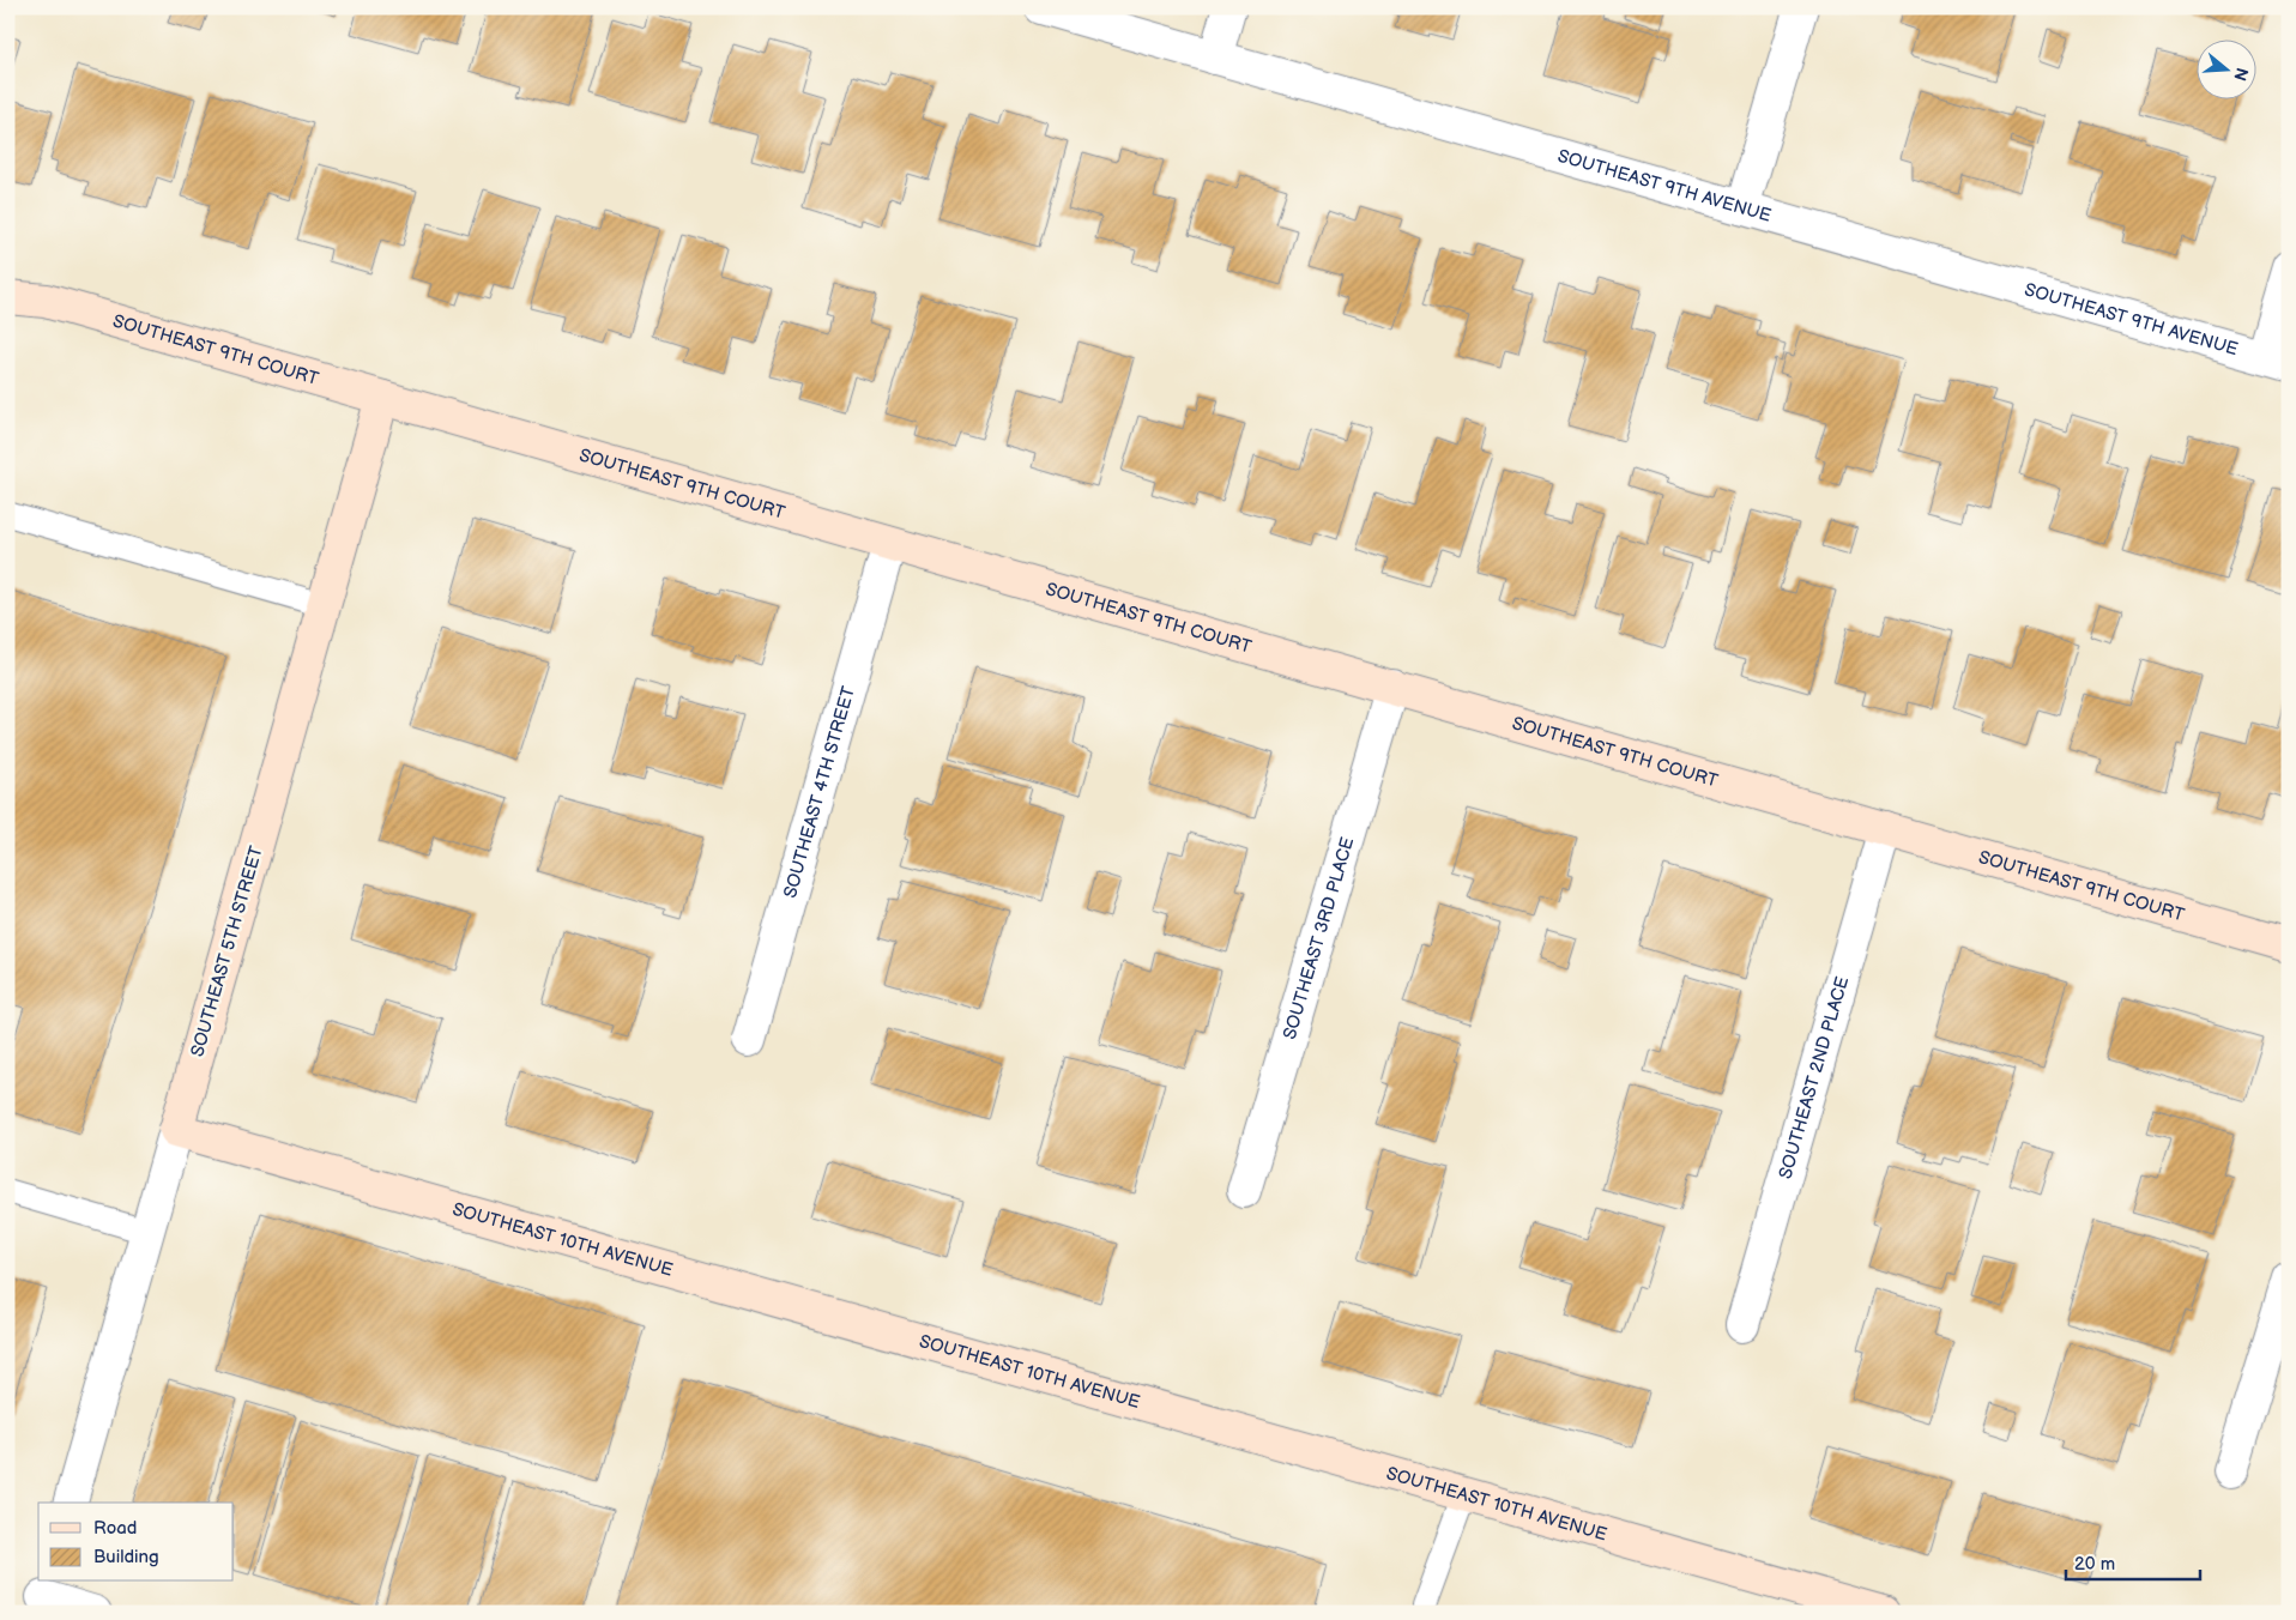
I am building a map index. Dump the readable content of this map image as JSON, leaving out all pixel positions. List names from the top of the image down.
{
  "streets": {
    "street": [
      "SOUTHEAST 9TH AVENUE",
      "SOUTHEAST 9TH COURT",
      "SOUTHEAST 4TH STREET",
      "SOUTHEAST 3RD PLACE",
      "SOUTHEAST 5TH STREET",
      "SOUTHEAST 2ND PLACE",
      "SOUTHEAST 10TH AVENUE"
    ]
  },
  "crossings": [
    ["SOUTHEAST 9TH COURT", "SOUTHEAST 4TH STREET"],
    ["SOUTHEAST 9TH COURT", "SOUTHEAST 3RD PLACE"],
    ["SOUTHEAST 9TH COURT", "SOUTHEAST 5TH STREET"],
    ["SOUTHEAST 9TH COURT", "SOUTHEAST 2ND PLACE"],
    ["SOUTHEAST 5TH STREET", "SOUTHEAST 10TH AVENUE"]
  ],
  "legend": ["Road", "Building"],
  "scale_bar": "20 m",
  "north": "right"
}
